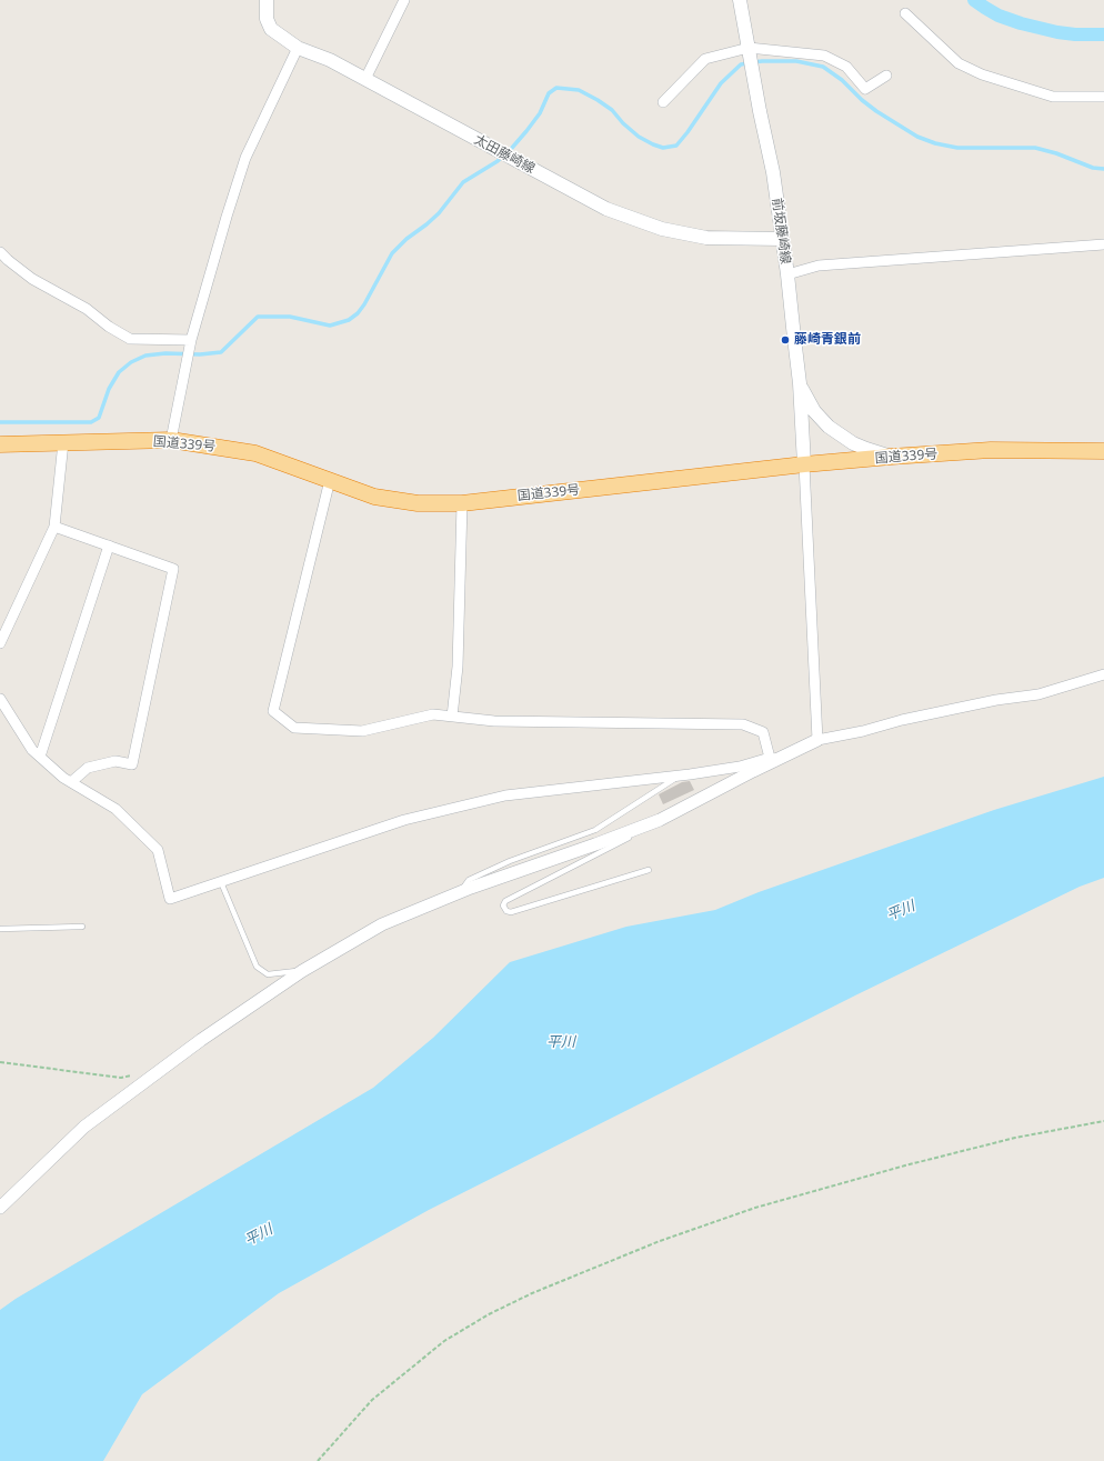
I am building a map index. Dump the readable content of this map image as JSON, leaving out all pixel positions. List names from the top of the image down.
{
  "streets": {
    "highway": ["国道339号"],
    "main road": ["太田藤崎線", "前坂藤崎線"]
  },
  "crossings": [
    ["太田藤崎線", "前坂藤崎線"],
    ["前坂藤崎線", "国道339号"]
  ],
  "water": ["平川"],
  "places": ["藤崎青銀前"]
}
